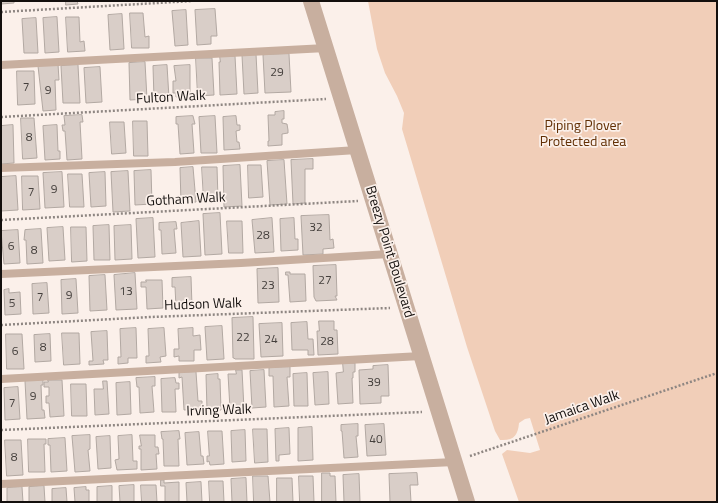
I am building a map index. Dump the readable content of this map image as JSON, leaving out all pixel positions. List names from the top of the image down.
{
  "streets": {
    "street": ["Breezy Point Boulevard"],
    "path": [
      "Fulton Walk",
      "Gotham Walk",
      "Hudson Walk",
      "Jamaica Walk",
      "Irving Walk"
    ]
  },
  "crossings": [
    ["Fulton Walk", "Breezy Point Boulevard"],
    ["Gotham Walk", "Breezy Point Boulevard"],
    ["Breezy Point Boulevard", "Hudson Walk"],
    ["Breezy Point Boulevard", "Jamaica Walk"],
    ["Breezy Point Boulevard", "Irving Walk"]
  ],
  "parks": ["Piping Plover Protected area"],
  "house_numbers": [
    "29",
    "7",
    "9",
    "8",
    "9",
    "7",
    "32",
    "28",
    "6",
    "8",
    "27",
    "23",
    "13",
    "9",
    "7",
    "5",
    "22",
    "24",
    "28",
    "8",
    "6",
    "39",
    "9",
    "7",
    "40",
    "8"
  ]
}
